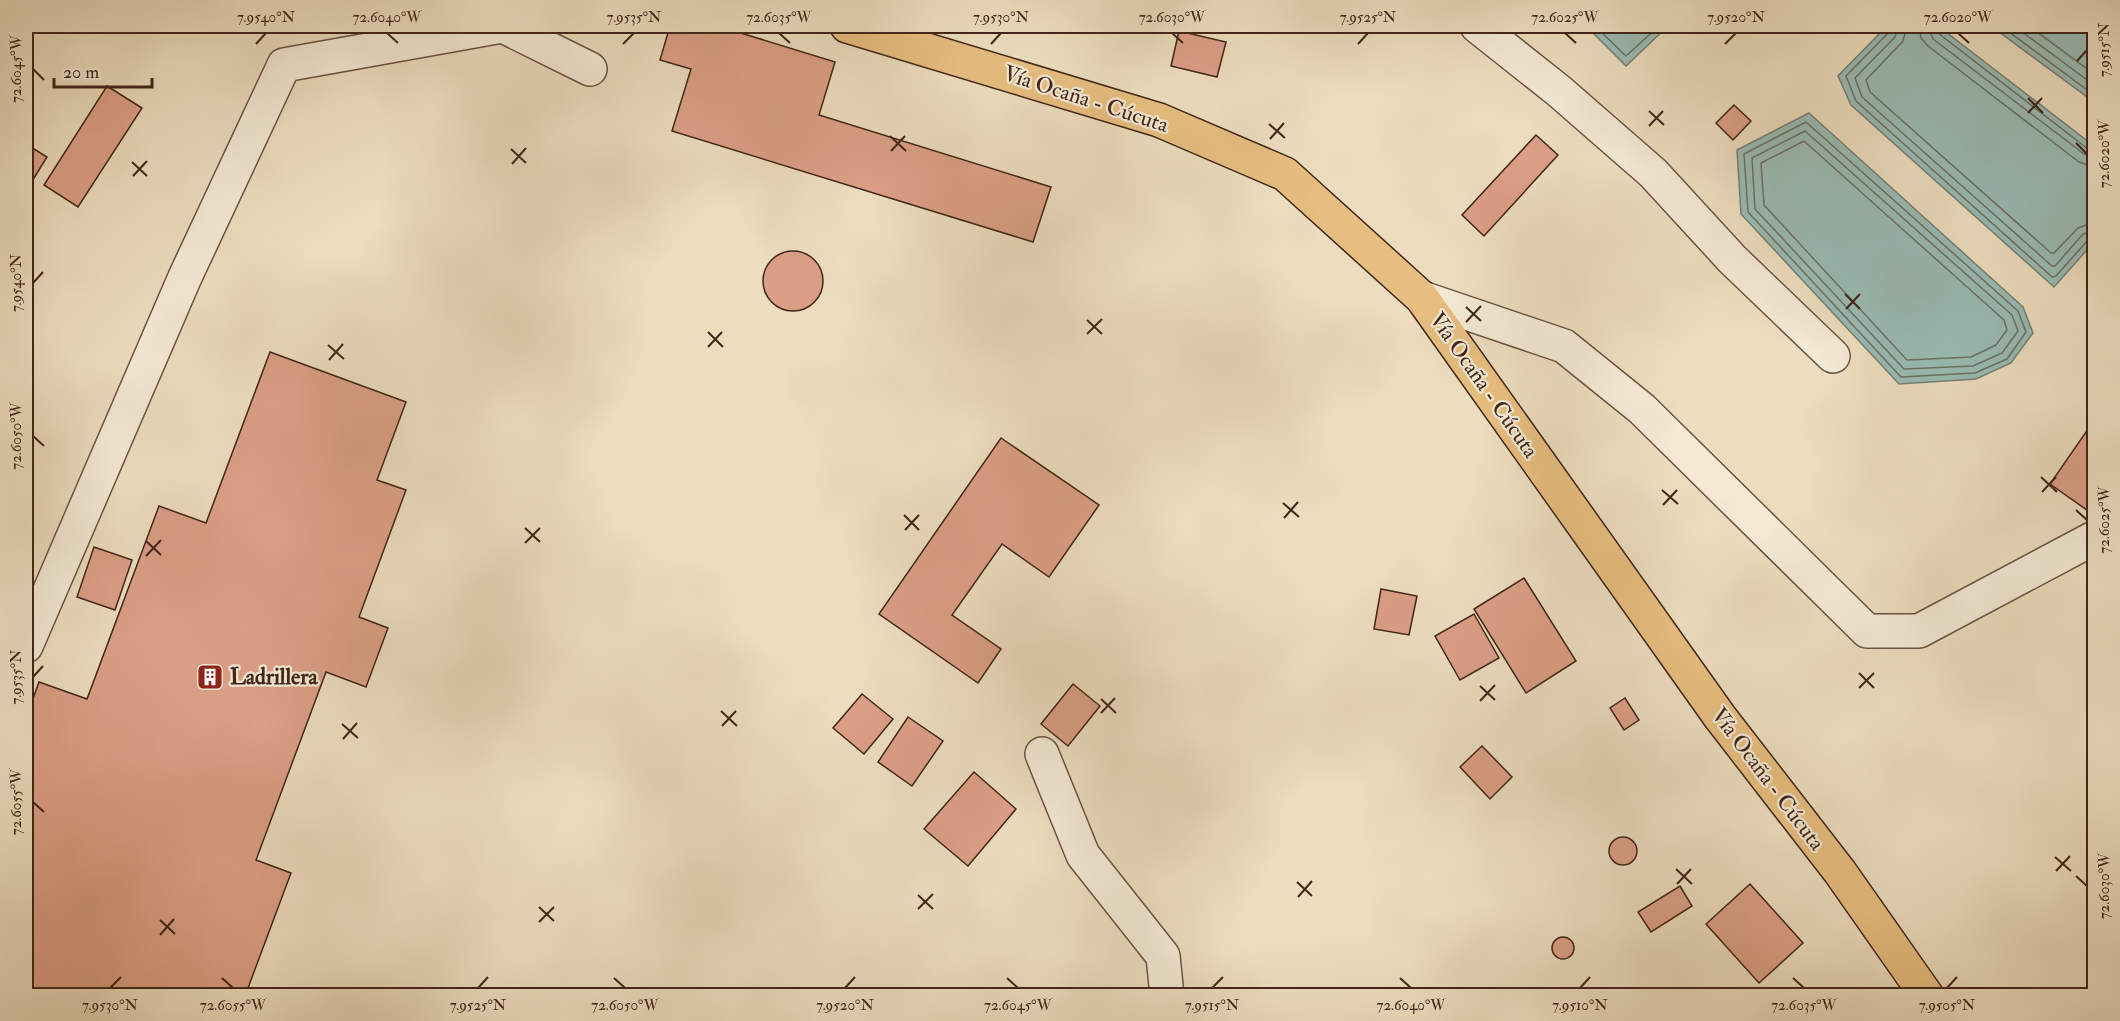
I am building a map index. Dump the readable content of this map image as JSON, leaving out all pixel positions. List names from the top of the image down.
{
  "streets": {
    "main road": ["Vía Ocaña - Cúcuta"]
  },
  "places": {
    "building": ["Ladrillera"]
  },
  "scale_bar": "20 m",
  "coordinates": [
    "7.9540°N",
    "72.6040°W",
    "7.9535°N",
    "72.6035°W",
    "7.9530°N",
    "72.6030°W",
    "7.9525°N",
    "72.6025°W",
    "7.9520°N",
    "72.6020°W",
    "7.9515°N",
    "72.6045°W",
    "72.6050°W",
    "72.6055°W",
    "7.9510°N",
    "7.9505°N"
  ]
}
